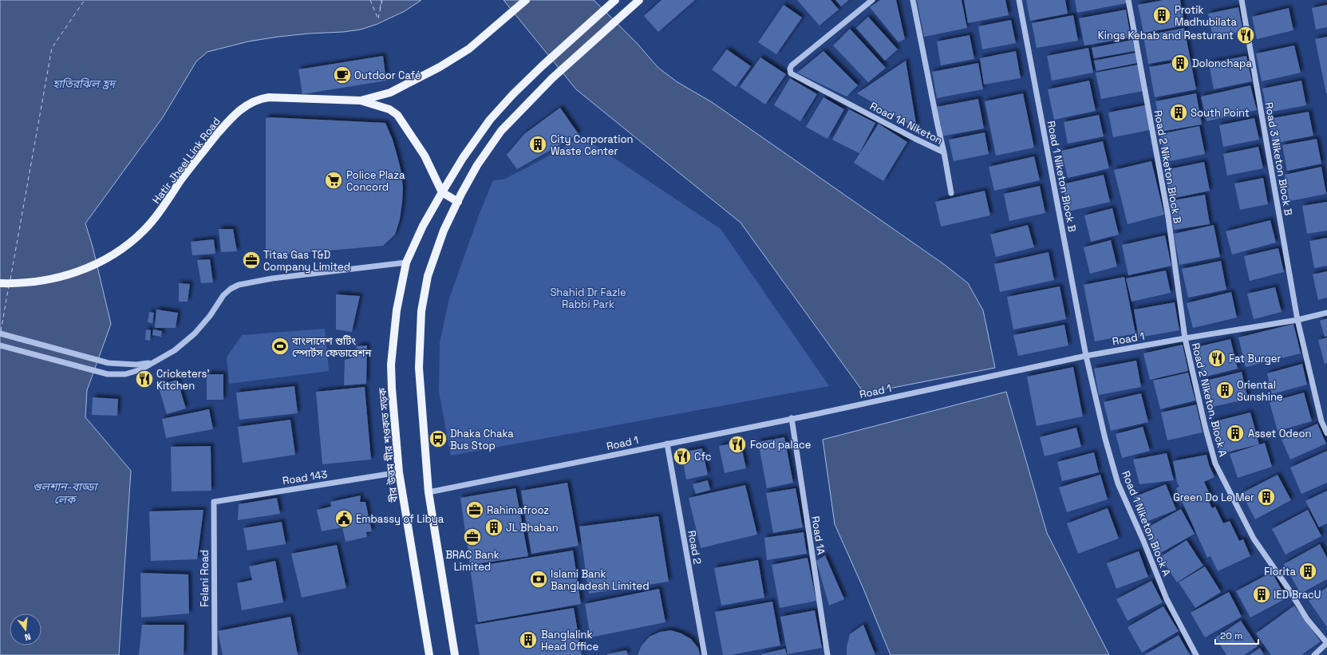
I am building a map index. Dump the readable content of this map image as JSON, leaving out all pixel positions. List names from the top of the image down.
{
  "streets": {
    "main road": ["Hatir Jheel Link Road", "বীর উত্তম মীর শওকত সড়ক"],
    "street": [
      "Road 1A Niketon",
      "Road 3 Niketon Block B",
      "Road 2 Niketon Block B",
      "Road 1 Niketon Block B",
      "Road 1",
      "Road 2 Niketon, Block A",
      "Road 143",
      "Road 1 Niketon Block A",
      "Road 1A",
      "Road 2",
      "Felani Road"
    ]
  },
  "crossings": [
    ["Road 3 Niketon Block B", "Road 1"],
    ["Road 2 Niketon Block B", "Road 1"],
    ["Road 2 Niketon Block B", "Road 2 Niketon, Block A"],
    ["Road 1 Niketon Block B", "Road 1"],
    ["Road 1 Niketon Block B", "Road 1 Niketon Block A"],
    ["Road 1", "Road 2 Niketon, Block A"],
    ["Road 1", "Road 1 Niketon Block A"],
    ["Road 1", "Road 1A"],
    ["Road 1", "Road 2"],
    ["বীর উত্তম মীর শওকত সড়ক", "Road 143"],
    ["Road 143", "Felani Road"]
  ],
  "water": ["হাতিরঝিল হ্রদ", "গুলশান-বাড্ডা লেক"],
  "parks": ["Shahid Dr Fazle Rabbi Park"],
  "places": {
    "building": [
      "Protik Madhubilata",
      "Dolonchapa",
      "South Point",
      "City Corporation Waste Center",
      "Oriental Sunshine",
      "Asset Odeon",
      "Green Do Le Mer",
      "JL Bhaban",
      "Florita",
      "IED BracU",
      "Banglalink Head Office"
    ],
    "restaurant": [
      "Kings Kebab and Resturant",
      "Fat Burger",
      "Cricketers’ Kitchen",
      "Food palace",
      "Cfc"
    ],
    "cafe": ["Outdoor Café"],
    "supermarket": ["Police Plaza Concord"],
    "office": ["Titas Gas T&D Company Limited", "Rahimafrooz", "BRAC Bank Limited"],
    "sports": ["বাংলাদেশ শুটিং স্পোর্টস ফেডারেশন"],
    "bus stop": ["Dhaka Chaka Bus Stop"],
    "public building": ["Embassy of Libya"],
    "bank": ["Islami Bank Bangladesh Limited"]
  },
  "scale_bar": "20 m",
  "north": "bottom"
}
